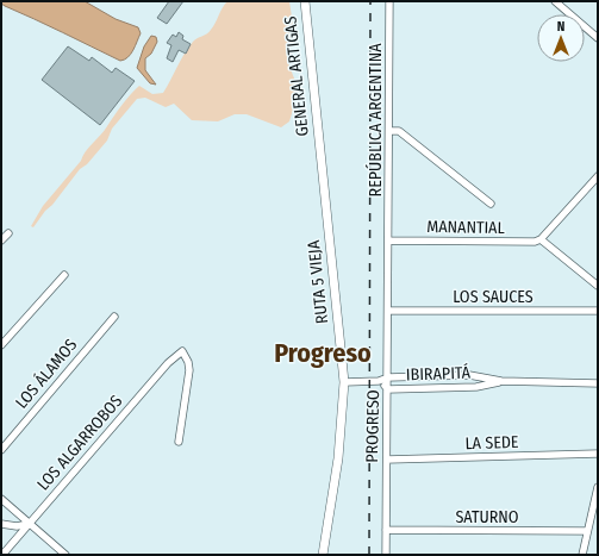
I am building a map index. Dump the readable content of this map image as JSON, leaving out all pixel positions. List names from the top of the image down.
{
  "streets": {
    "street": [
      "GENERAL ARTIGAS",
      "REPÚBLICA ARGENTINA",
      "MANANTIAL",
      "RUTA 5 VIEJA",
      "LOS SAUCES",
      "LOS ÁLAMOS",
      "IBIRAPITÁ",
      "PROGRESO",
      "LOS ALGARROBOS",
      "LA SEDE",
      "SATURNO"
    ]
  },
  "crossings": [
    ["GENERAL ARTIGAS", "RUTA 5 VIEJA"],
    ["REPÚBLICA ARGENTINA", "MANANTIAL"],
    ["REPÚBLICA ARGENTINA", "PROGRESO"],
    ["MANANTIAL", "PROGRESO"],
    ["RUTA 5 VIEJA", "IBIRAPITÁ"],
    ["LOS SAUCES", "PROGRESO"],
    ["IBIRAPITÁ", "PROGRESO"],
    ["PROGRESO", "LA SEDE"],
    ["PROGRESO", "SATURNO"]
  ],
  "districts": ["Progreso"],
  "north": "top"
}
